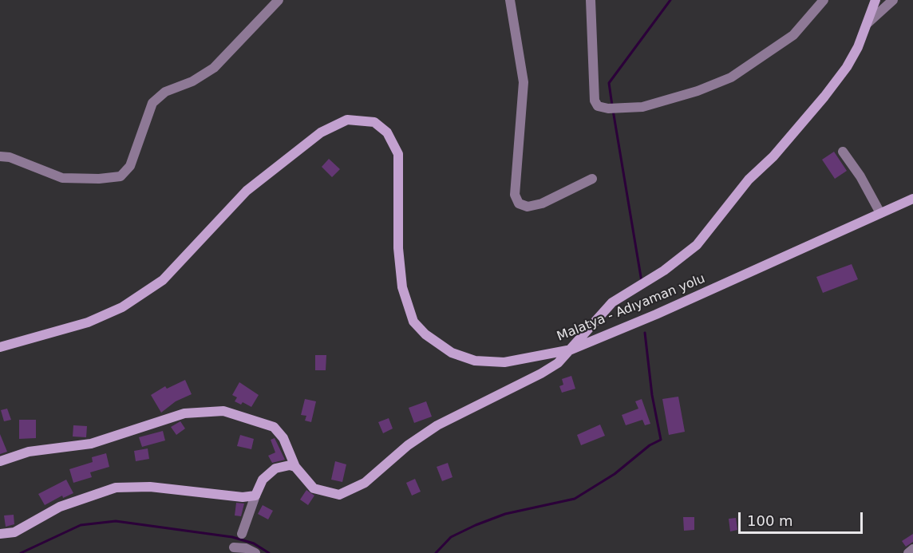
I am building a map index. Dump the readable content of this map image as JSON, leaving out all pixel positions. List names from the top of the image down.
{
  "streets": {
    "main road": ["Malatya - Adıyaman yolu"]
  },
  "scale_bar": "100 m"
}
